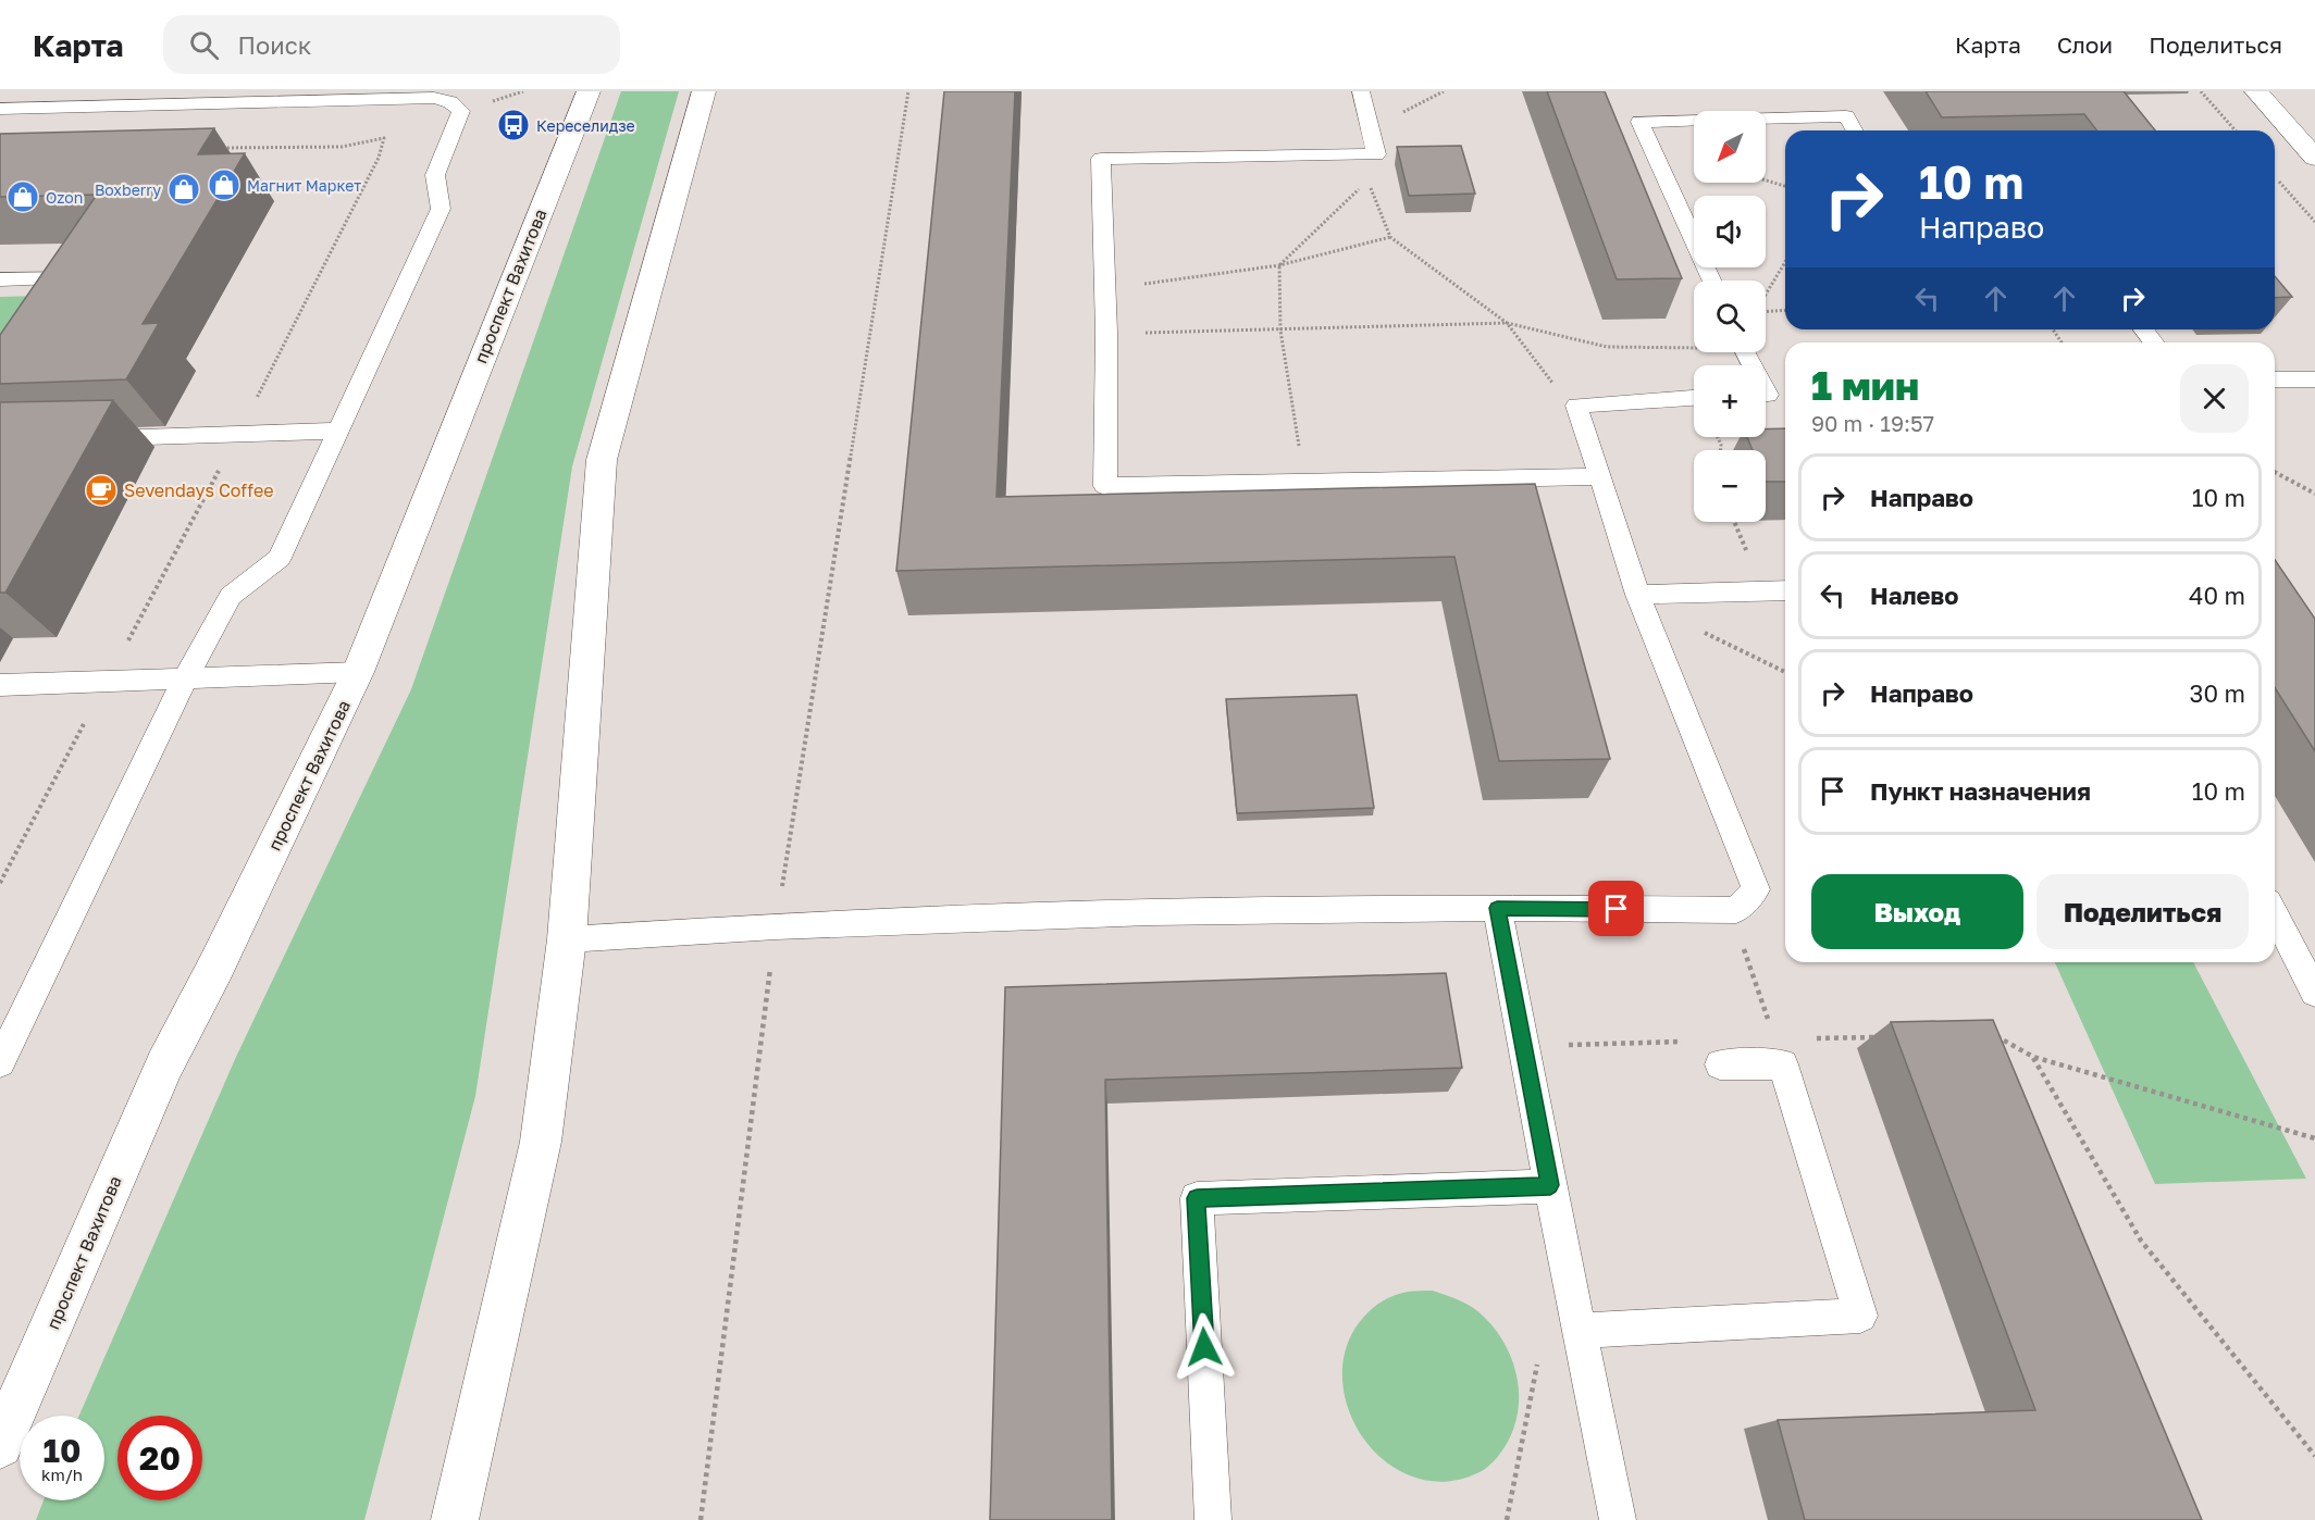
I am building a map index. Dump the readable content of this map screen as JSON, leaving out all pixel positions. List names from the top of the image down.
{
  "streets": {
    "main road": ["проспект Вахитова"]
  },
  "places": {
    "bus stop": ["Кереселидзе"],
    "shop": ["Магнит Маркет", "Boxberry", "Ozon"],
    "cafe": ["Sevendays Coffee"]
  },
  "north": "bottom left",
  "page": {
    "header": "Карта",
    "search": "Поиск",
    "nav": ["Карта", "Слои", "Поделиться"],
    "map_buttons": ["+", "−"],
    "turn": ["10 m", "Направо"],
    "heading": ["1 мин", "90 m · 19:57"],
    "list": [
      {
        "name": "Направо",
        "value": "10 m"
      },
      {
        "name": "Налево",
        "value": "40 m"
      },
      {
        "name": "Направо",
        "value": "30 m"
      },
      {
        "name": "Пункт назначения",
        "value": "10 m"
      }
    ],
    "buttons": ["Выход", "Поделиться"],
    "speed": "10 km/h",
    "limit": "20"
  }
}
